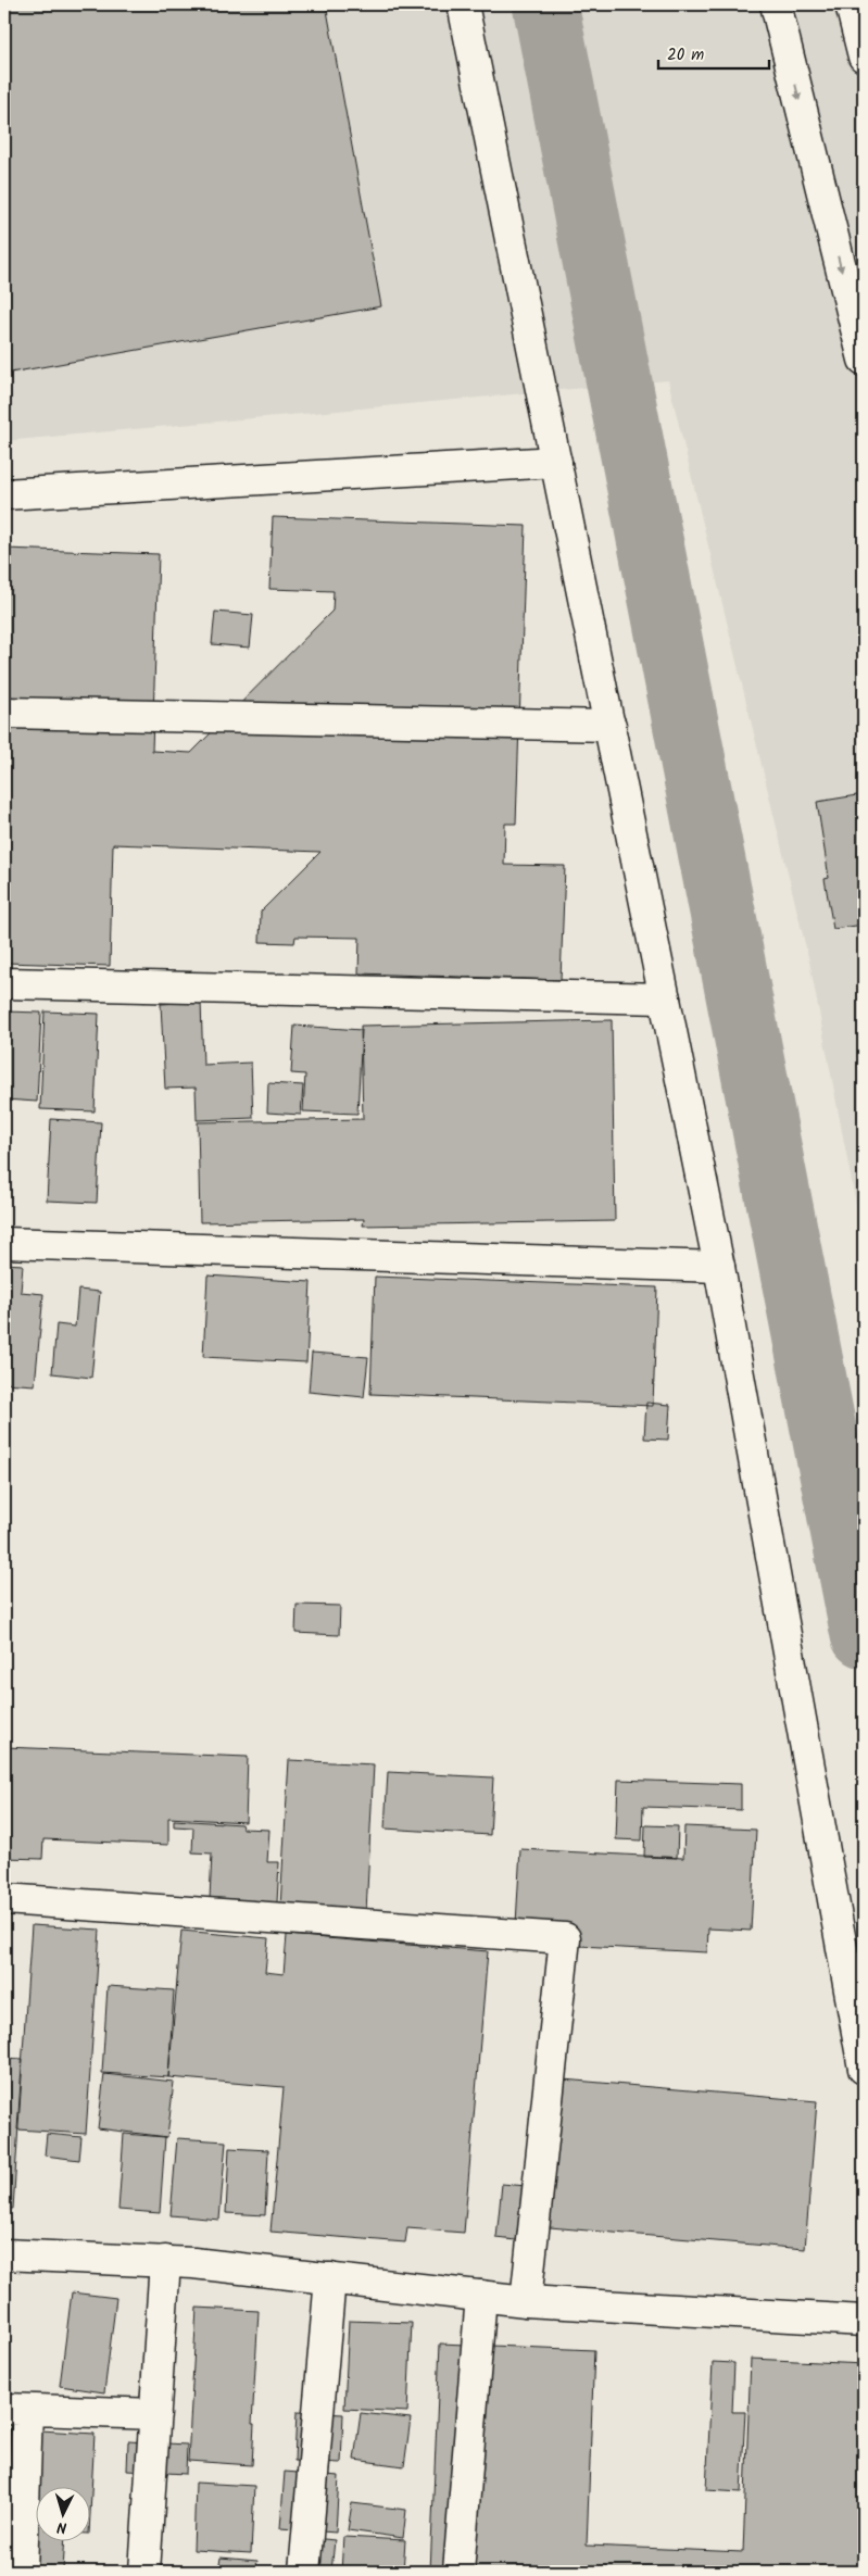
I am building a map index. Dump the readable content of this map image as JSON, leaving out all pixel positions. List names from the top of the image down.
{
  "scale_bar": "20 m",
  "north": "bottom"
}
